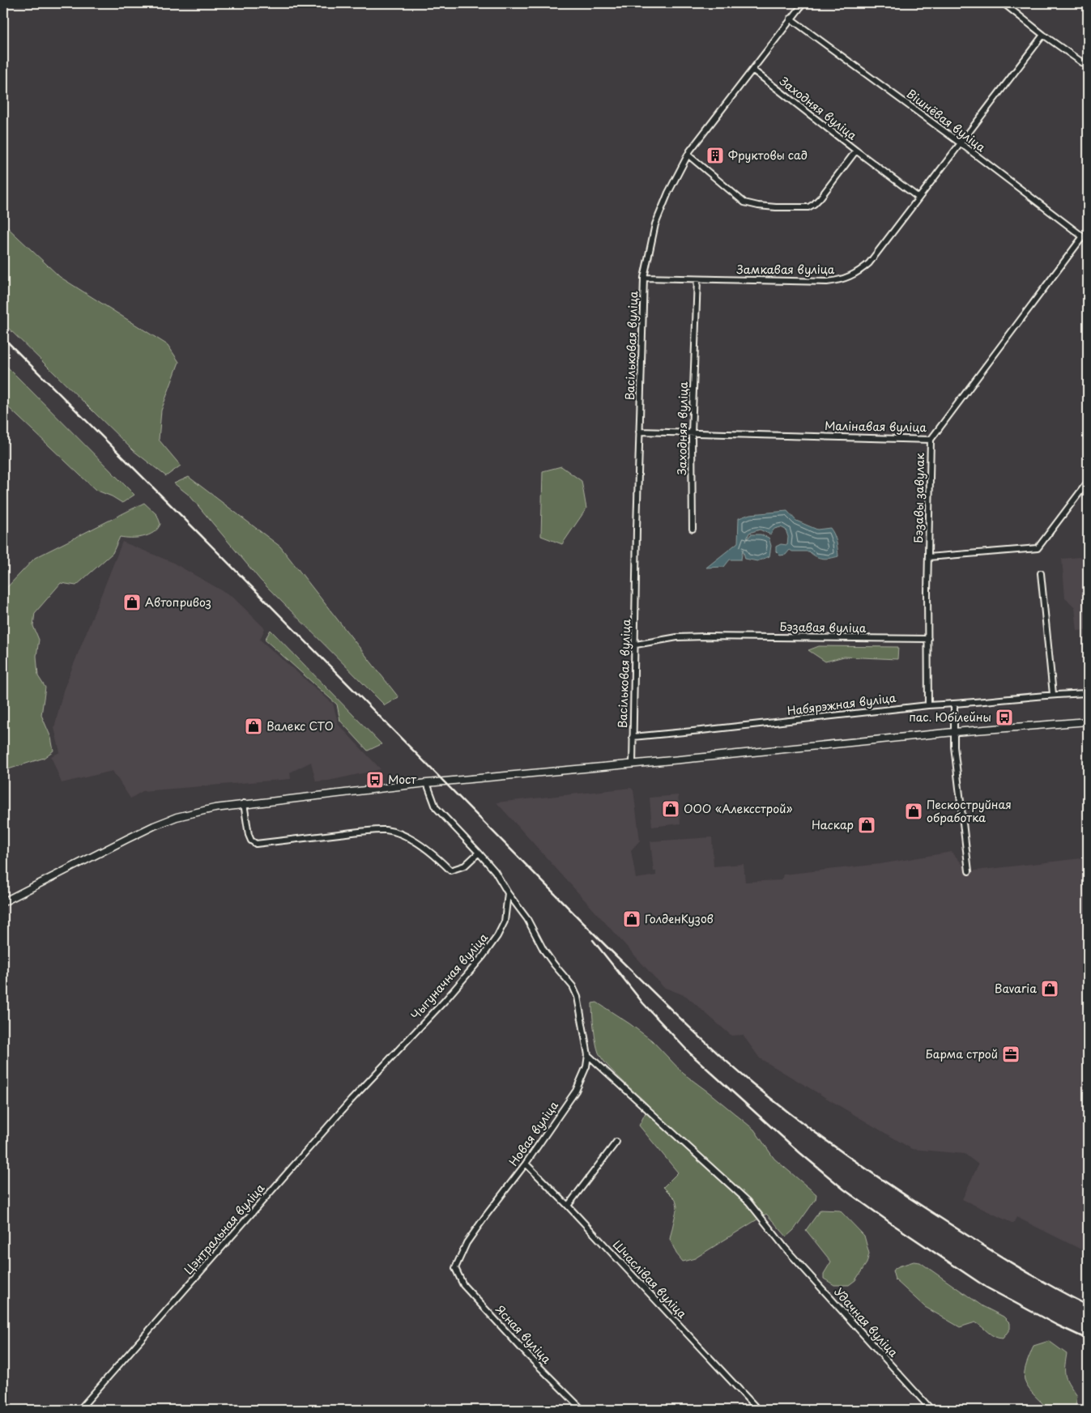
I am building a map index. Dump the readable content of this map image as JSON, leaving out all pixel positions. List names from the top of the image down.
{
  "streets": {
    "street": [
      "Заходняя вуліца",
      "Вішнёвая вуліца",
      "Замкавая вуліца",
      "Васільковая вуліца",
      "Малінавая вуліца",
      "Бэзавы завулак",
      "Бэзавая вуліца",
      "Набярэжная вуліца",
      "Чыгуначная вуліца",
      "Новая вуліца",
      "Цэнтральная вуліца",
      "Шчаслівая вуліца",
      "Удачная вуліца",
      "Ясная вуліца"
    ]
  },
  "crossings": [
    ["Заходняя вуліца", "Замкавая вуліца"],
    ["Заходняя вуліца", "Васільковая вуліца"],
    ["Заходняя вуліца", "Малінавая вуліца"],
    ["Вішнёвая вуліца", "Замкавая вуліца"],
    ["Вішнёвая вуліца", "Васільковая вуліца"],
    ["Вішнёвая вуліца", "Малінавая вуліца"],
    ["Замкавая вуліца", "Васільковая вуліца"],
    ["Васільковая вуліца", "Малінавая вуліца"],
    ["Васільковая вуліца", "Бэзавая вуліца"],
    ["Васільковая вуліца", "Набярэжная вуліца"],
    ["Малінавая вуліца", "Бэзавы завулак"],
    ["Чыгуначная вуліца", "Новая вуліца"],
    ["Чыгуначная вуліца", "Цэнтральная вуліца"],
    ["Новая вуліца", "Шчаслівая вуліца"],
    ["Новая вуліца", "Удачная вуліца"],
    ["Новая вуліца", "Ясная вуліца"]
  ],
  "places": {
    "building": ["Фруктовы сад"],
    "shop": [
      "Автопривоз",
      "Валекс СТО",
      "ООО «Алексстрой»",
      "Пескоструйная обработка",
      "Наскар",
      "ГолденКузов",
      "Bavaria"
    ],
    "bus stop": ["пас. Юбілейны", "Мост"],
    "office": ["Барма строй"]
  }
}
